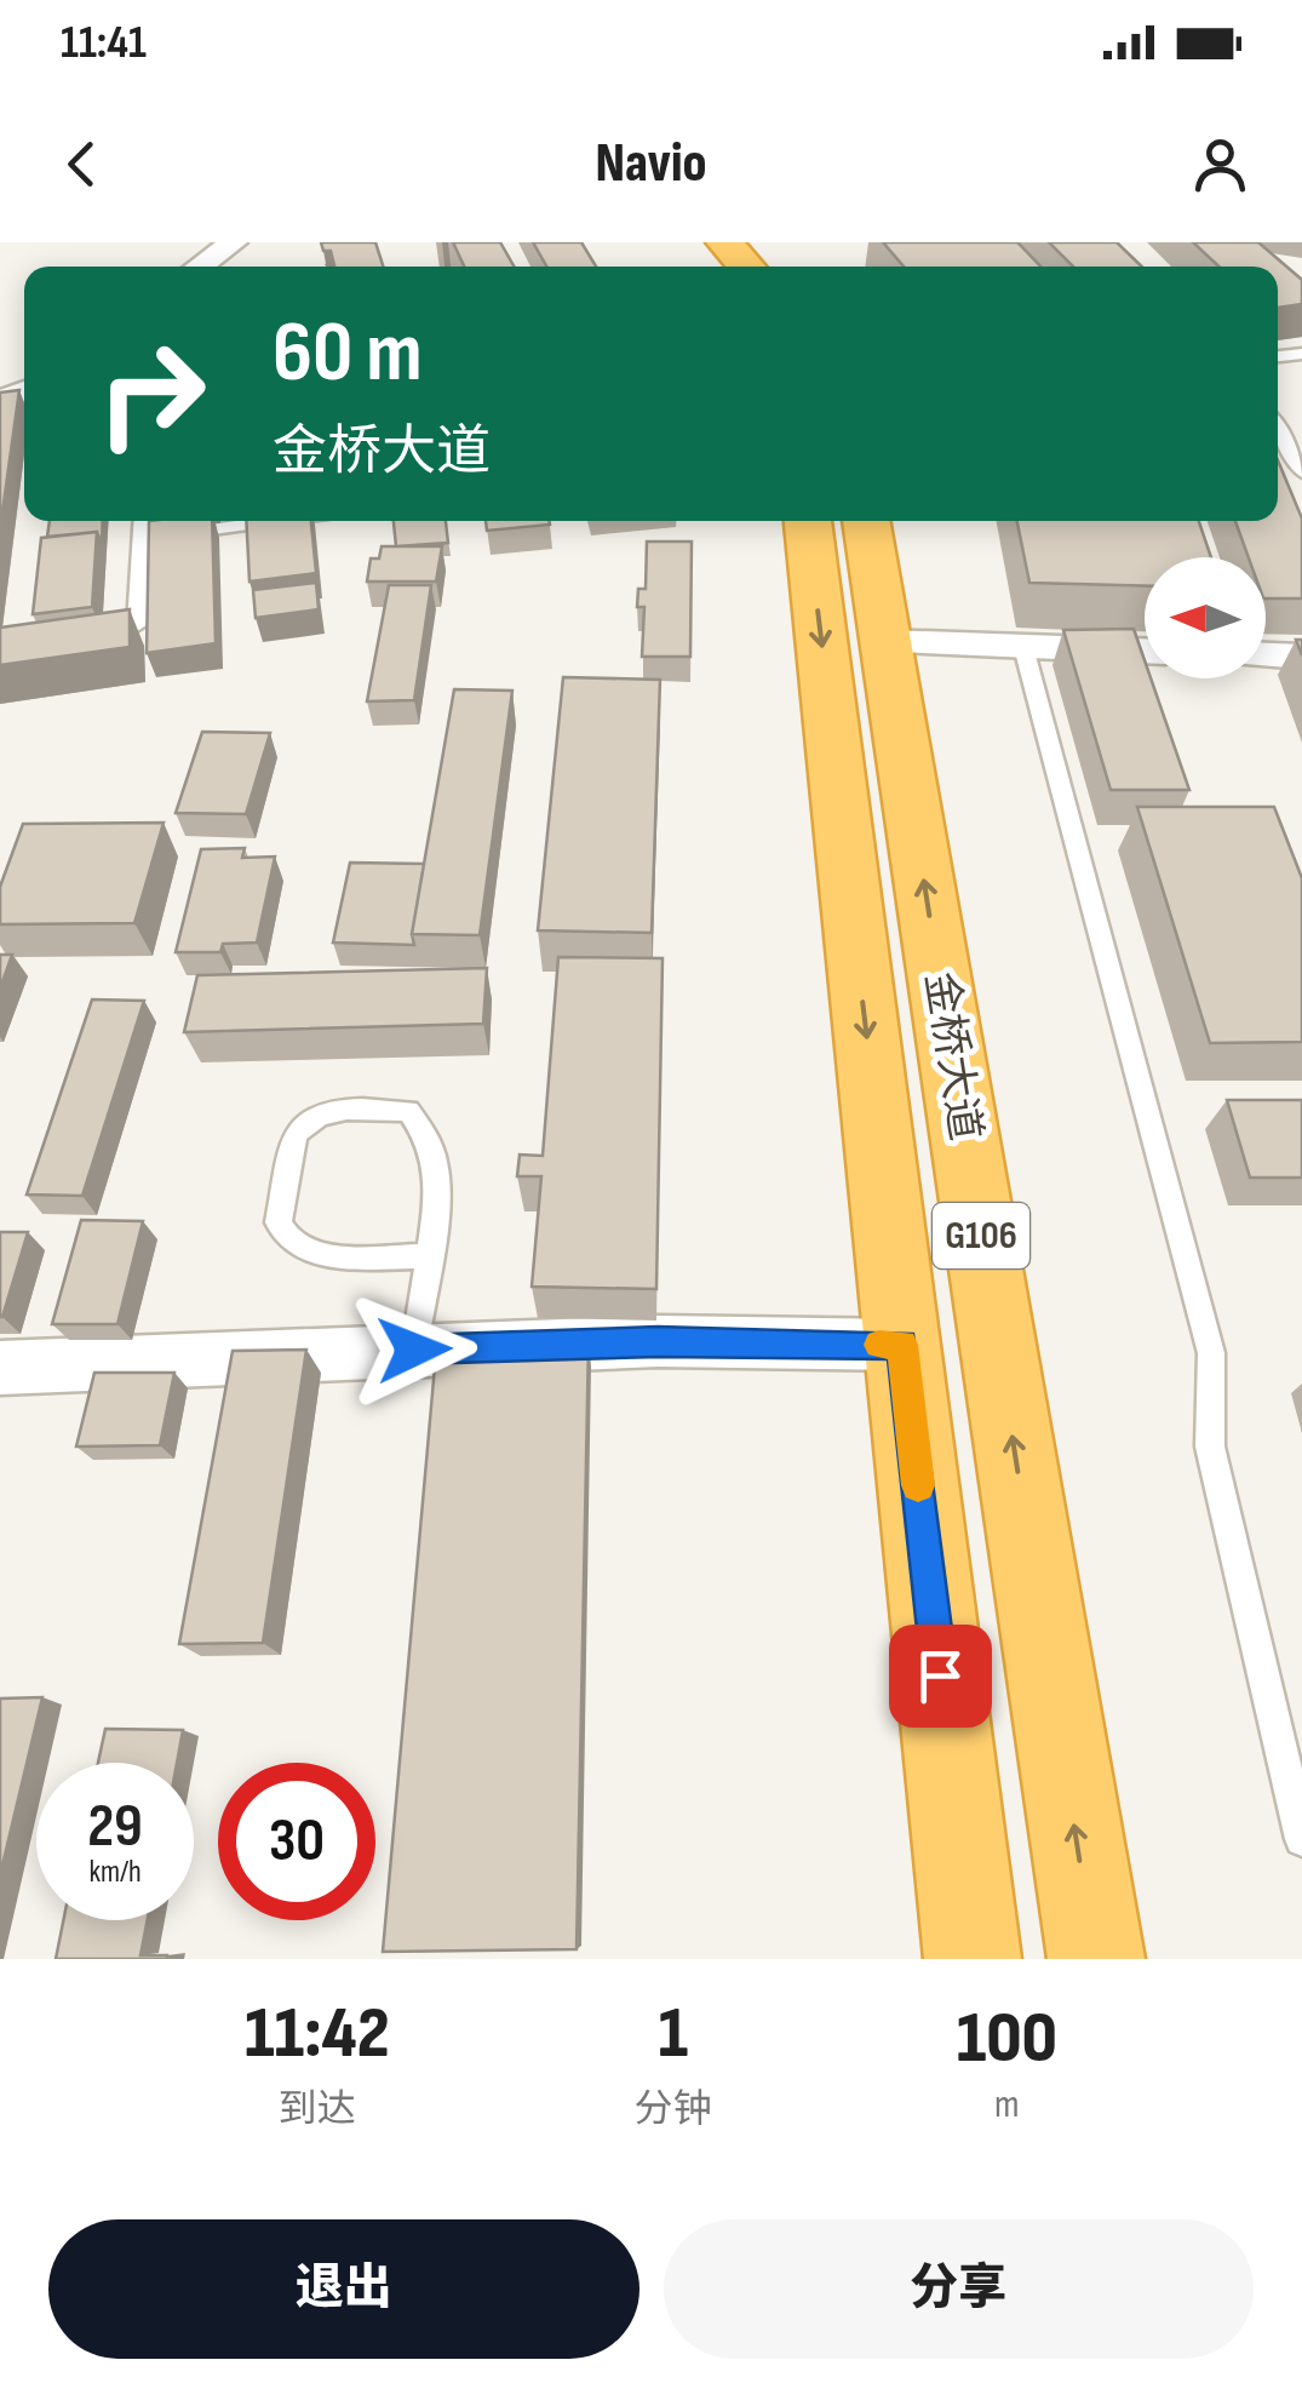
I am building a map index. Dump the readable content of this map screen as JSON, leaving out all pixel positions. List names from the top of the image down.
{
  "streets": {
    "highway": ["金桥大道", "G106"]
  },
  "north": "left",
  "page": {
    "status": "11:41",
    "header": "Navio",
    "turn": ["60 m", "金桥大道"],
    "speed": "29 km/h",
    "limit": "30",
    "eta": [
      "11:42",
      "到达",
      "1",
      "分钟",
      "100",
      "m"
    ],
    "buttons": ["退出", "分享"]
  }
}
